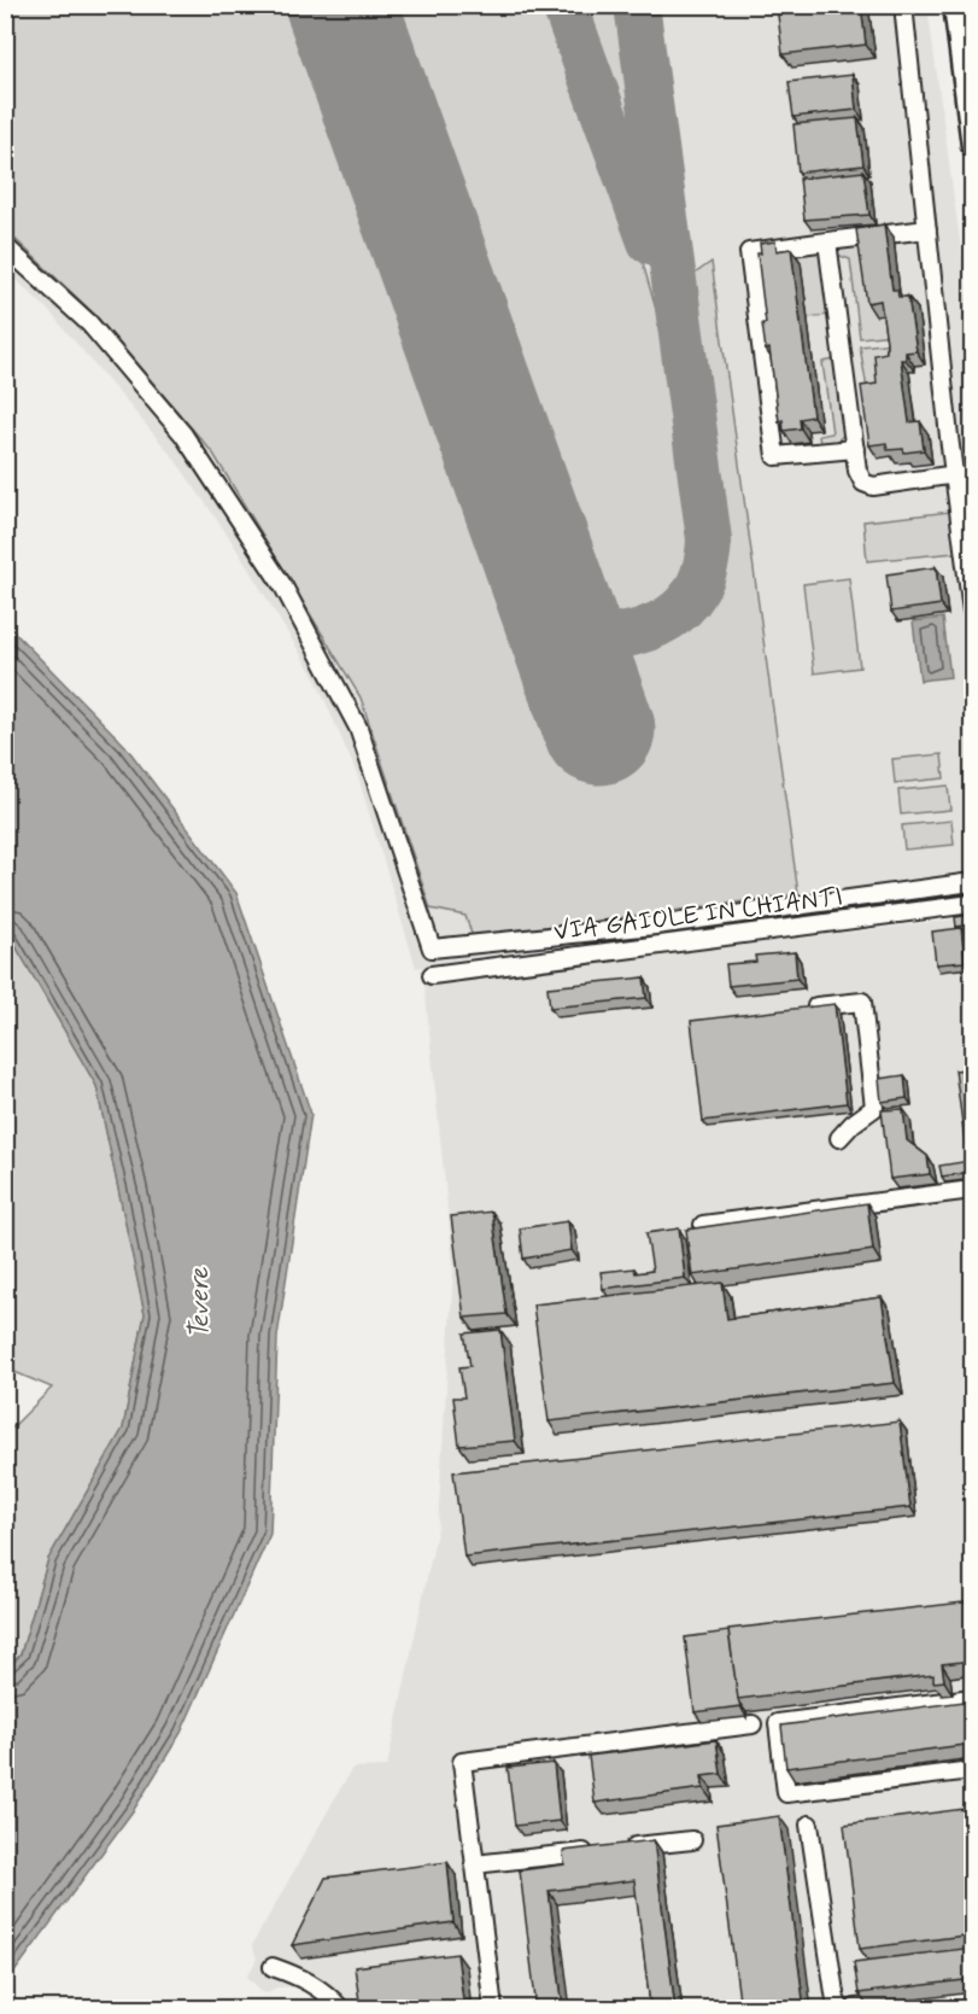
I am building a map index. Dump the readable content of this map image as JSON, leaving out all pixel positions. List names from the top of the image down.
{
  "streets": {
    "street": ["VIA GAIOLE IN CHIANTI"]
  },
  "water": ["Tevere"]
}
